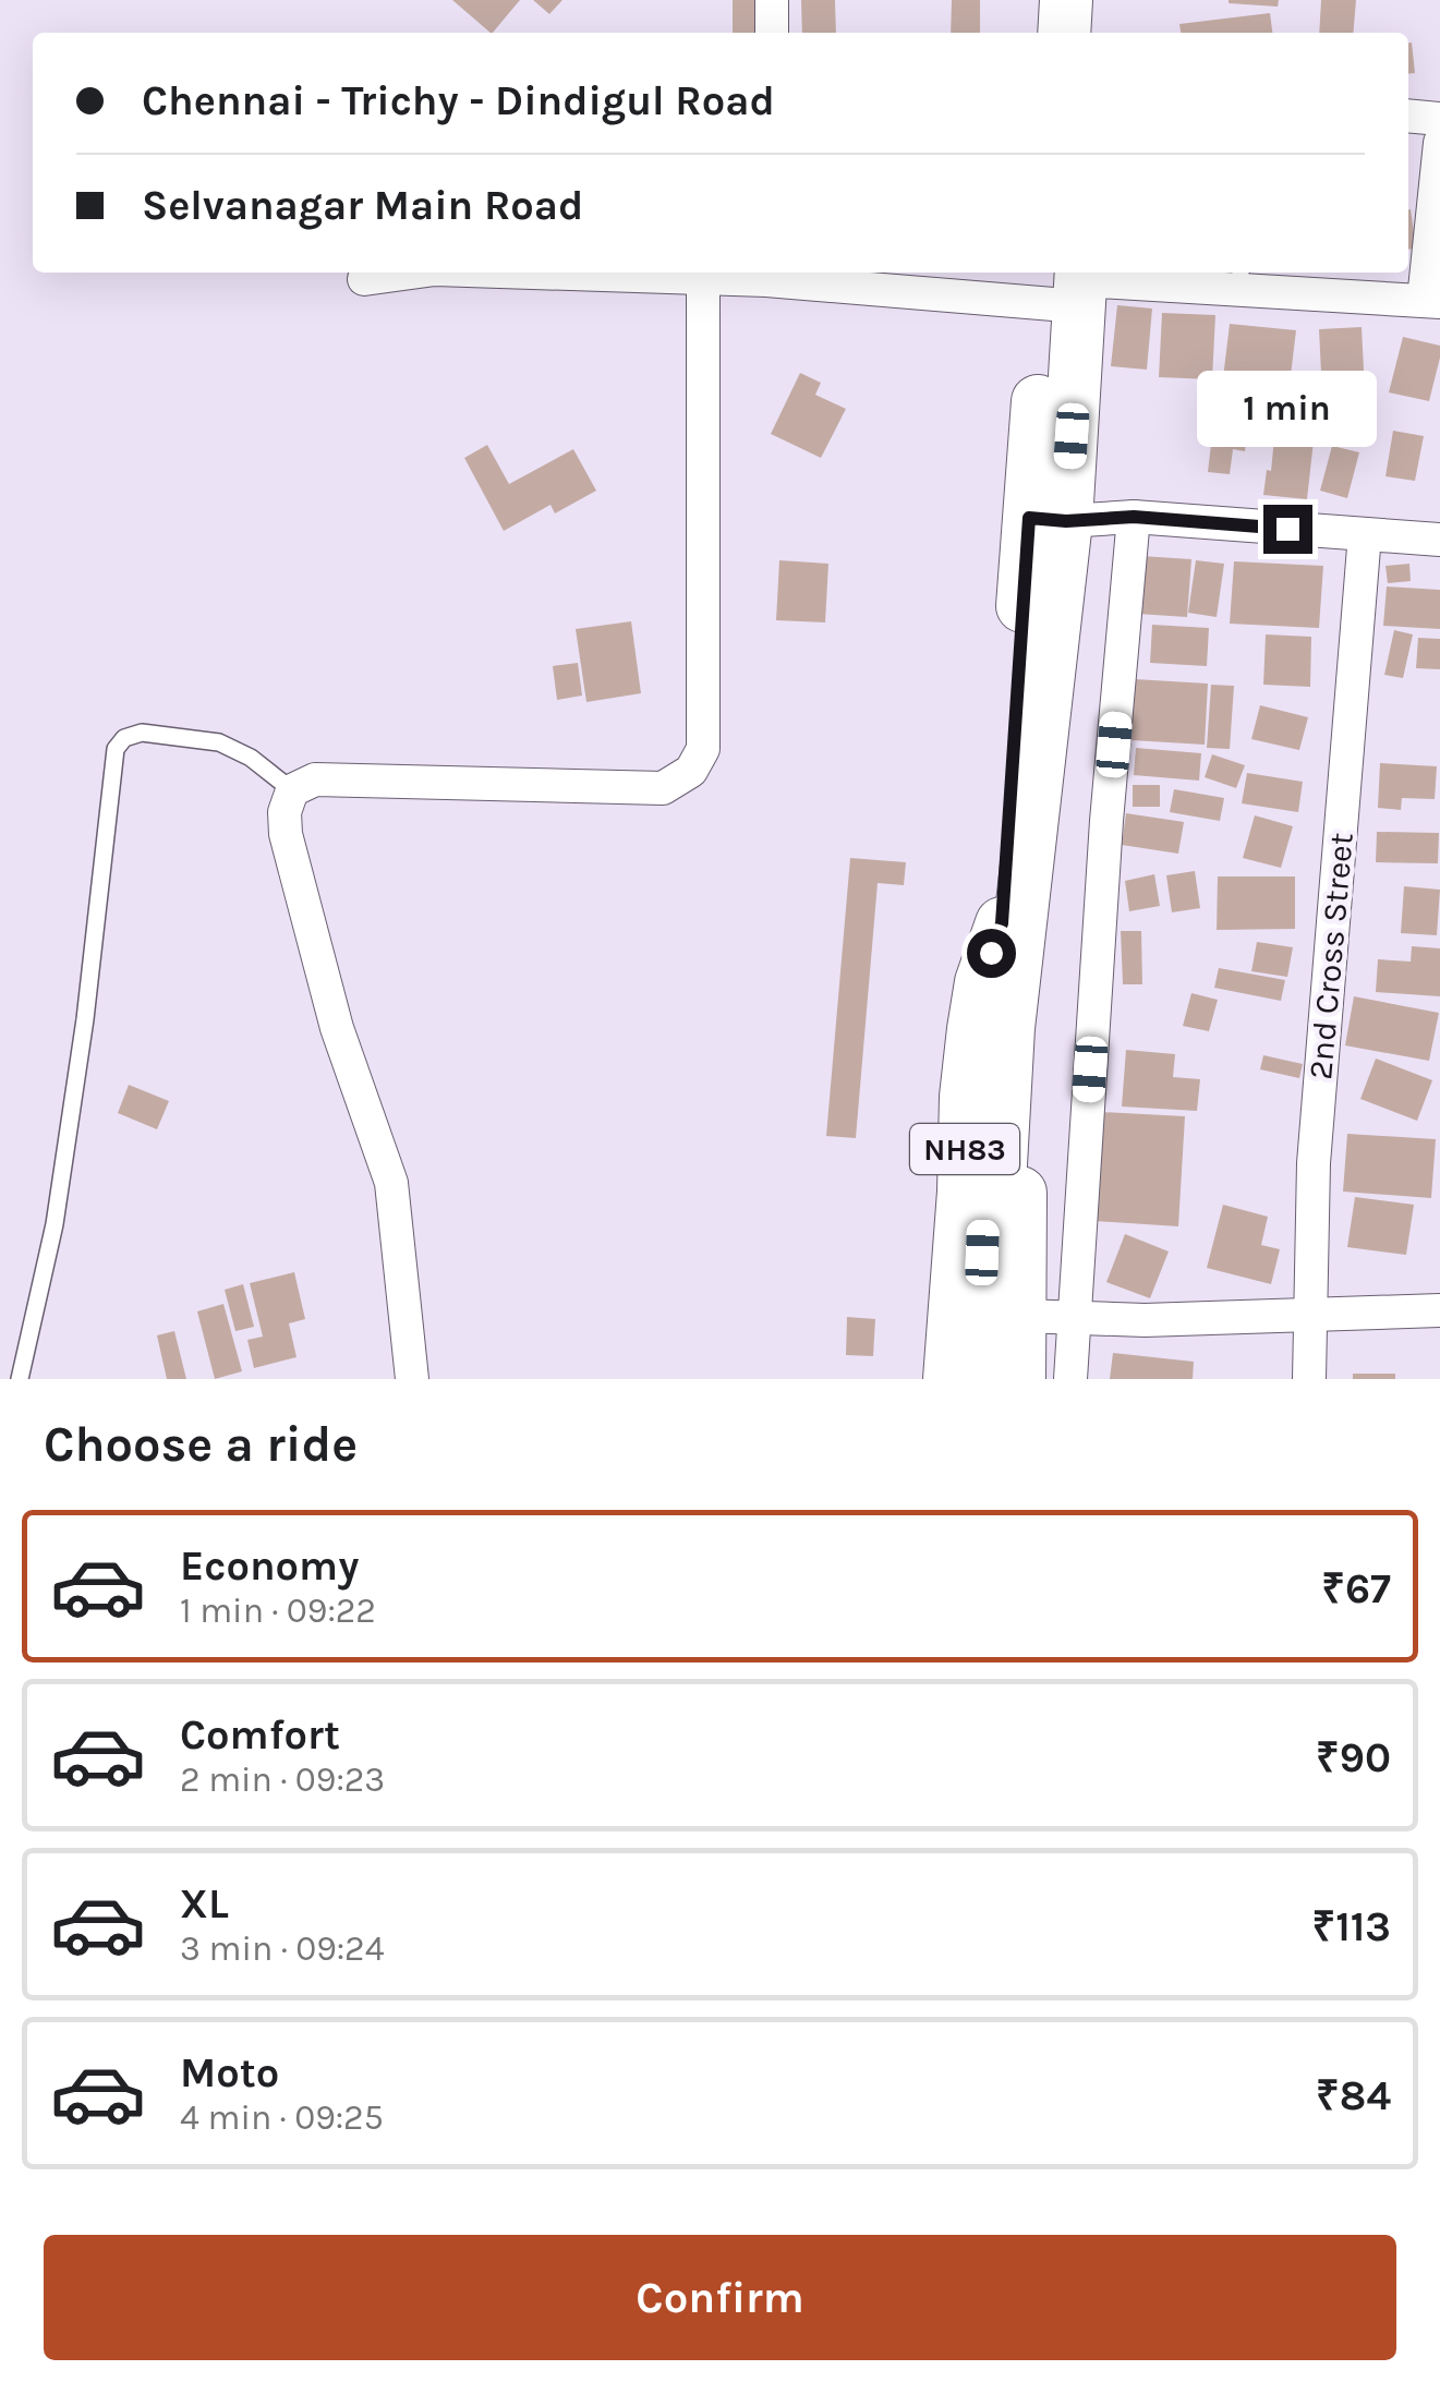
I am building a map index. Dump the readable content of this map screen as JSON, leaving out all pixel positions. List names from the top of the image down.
{
  "streets": {
    "main road": ["NH83"],
    "street": ["2nd Cross Street"]
  },
  "page": {
    "banner": ["Chennai - Trichy - Dindigul Road", "Selvanagar Main Road"],
    "bubble": "1 min",
    "heading": "Choose a ride",
    "list": [
      {
        "name": "Economy",
        "note": "1 min · 09:22",
        "value": "₹67"
      },
      {
        "name": "Comfort",
        "note": "2 min · 09:23",
        "value": "₹90"
      },
      {
        "name": "XL",
        "note": "3 min · 09:24",
        "value": "₹113"
      },
      {
        "name": "Moto",
        "note": "4 min · 09:25",
        "value": "₹84"
      }
    ],
    "buttons": "Confirm"
  }
}
